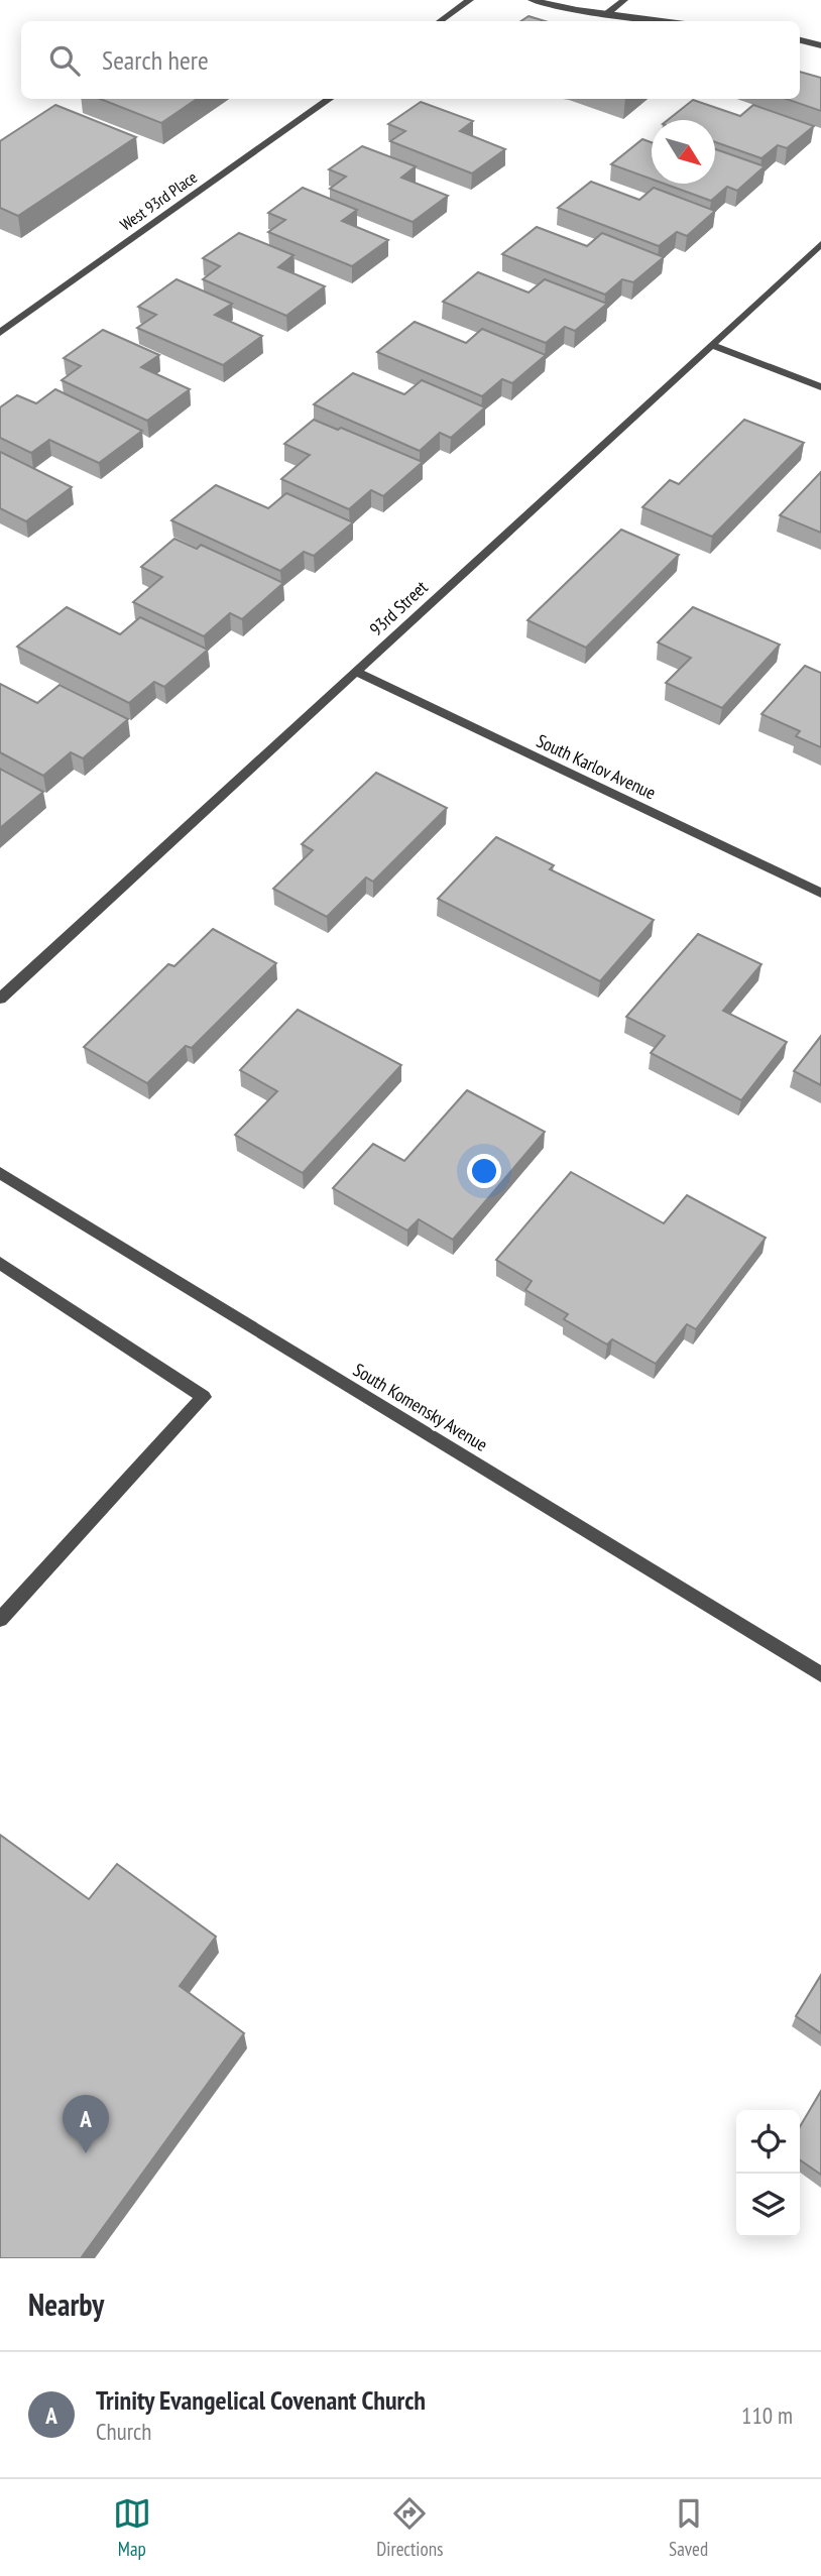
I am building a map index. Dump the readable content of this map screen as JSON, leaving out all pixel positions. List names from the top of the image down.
{
  "streets": {
    "street": [
      "West 93rd Place",
      "93rd Street",
      "South Karlov Avenue",
      "South Komensky Avenue"
    ]
  },
  "crossings": [
    ["93rd Street", "South Karlov Avenue"]
  ],
  "north": "bottom right",
  "page": {
    "search": "Search here",
    "pins": "A",
    "heading": "Nearby",
    "list": [
      {
        "mark": "A",
        "name": "Trinity Evangelical Covenant Church",
        "note": "Church",
        "value": "110 m"
      }
    ],
    "nav": ["Map", "Directions", "Saved"]
  }
}
